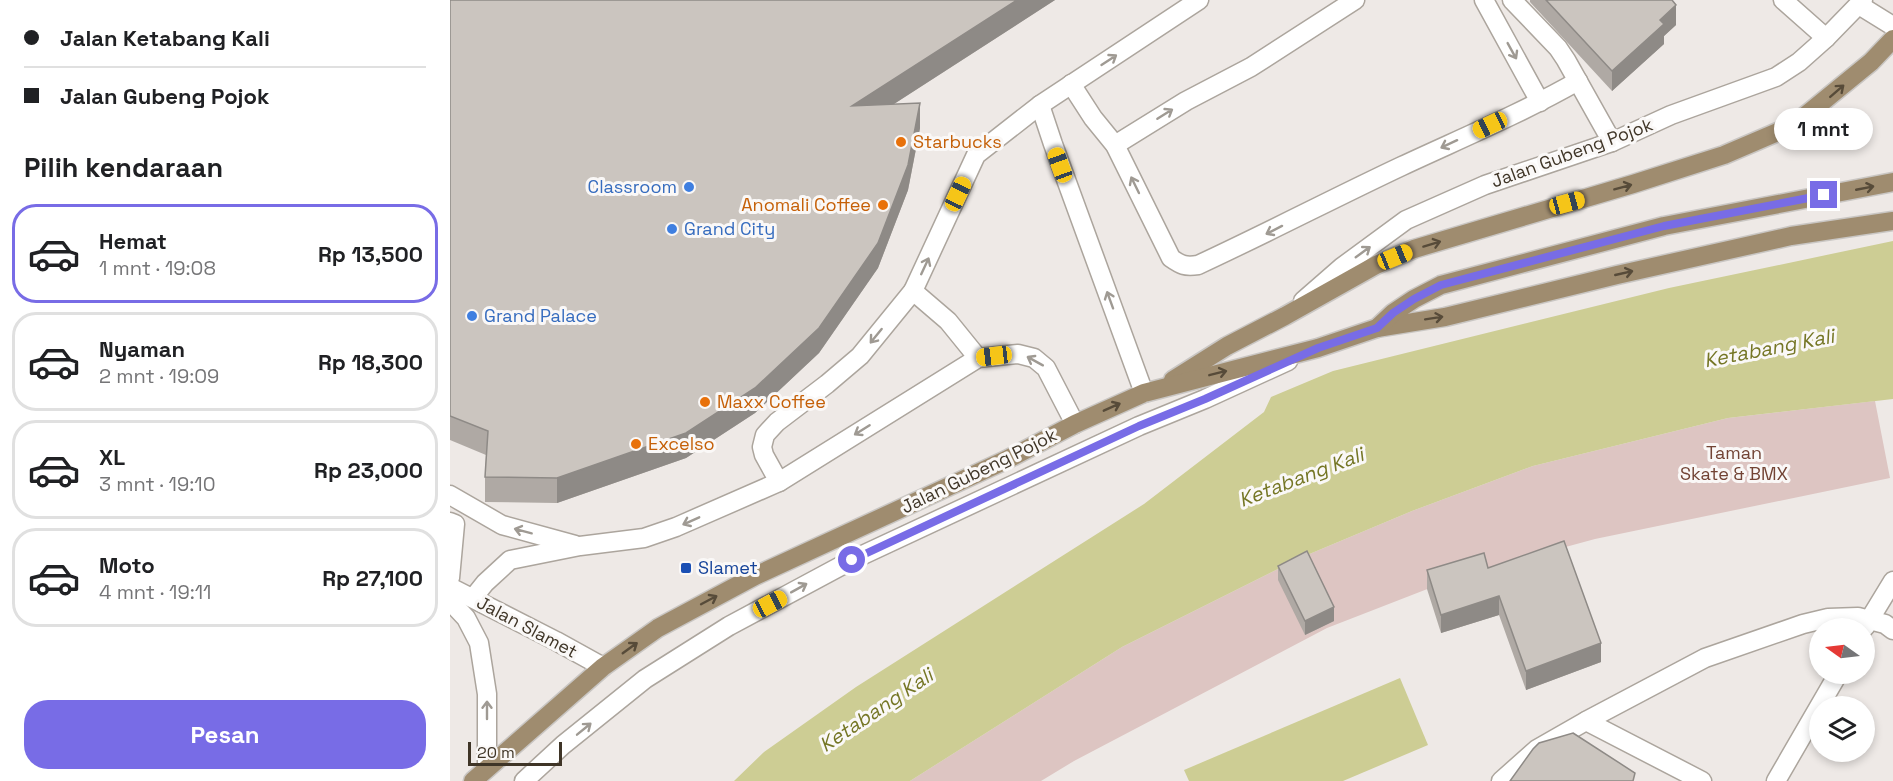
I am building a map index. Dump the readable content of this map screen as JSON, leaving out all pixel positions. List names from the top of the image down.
{
  "streets": {
    "main road": ["Jalan Gubeng Pojok"],
    "street": ["Jalan Slamet"]
  },
  "crossings": [
    ["Jalan Gubeng Pojok", "Jalan Slamet"]
  ],
  "one_way": ["Jalan Slamet"],
  "water": ["Ketabang Kali"],
  "parks": ["Taman Skate & BMX"],
  "places": {
    "other": [
      "Starbucks",
      "Classroom",
      "Anomali Coffee",
      "Grand City",
      "Grand Palace",
      "Maxx Coffee",
      "Excelso"
    ],
    "transit": ["Slamet"]
  },
  "scale_bar": "20 m",
  "north": "left",
  "page": {
    "banner": ["Jalan Ketabang Kali", "Jalan Gubeng Pojok"],
    "bubble": "1 mnt",
    "heading": "Pilih kendaraan",
    "list": [
      {
        "name": "Hemat",
        "note": "1 mnt · 19:08",
        "value": "Rp 13,500"
      },
      {
        "name": "Nyaman",
        "note": "2 mnt · 19:09",
        "value": "Rp 18,300"
      },
      {
        "name": "XL",
        "note": "3 mnt · 19:10",
        "value": "Rp 23,000"
      },
      {
        "name": "Moto",
        "note": "4 mnt · 19:11",
        "value": "Rp 27,100"
      }
    ],
    "buttons": "Pesan",
    "scale": "20 m"
  }
}
